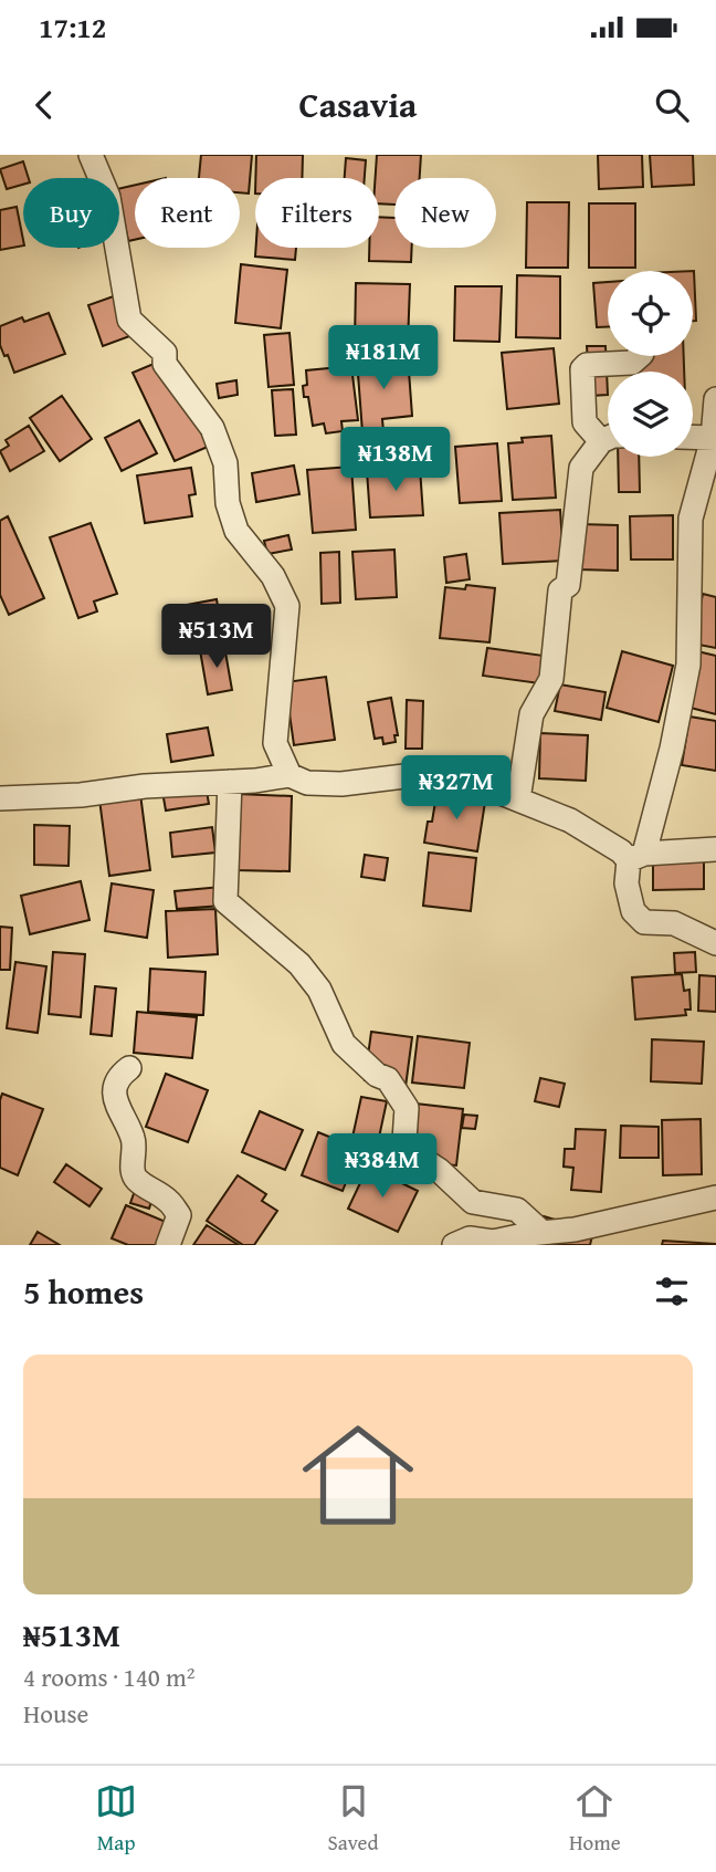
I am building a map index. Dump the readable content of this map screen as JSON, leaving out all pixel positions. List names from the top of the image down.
{
  "page": {
    "status": "17:12",
    "header": "Casavia",
    "chip": [
      "Buy",
      "Rent",
      "Filters",
      "New"
    ],
    "price": [
      "₦181M",
      "₦138M",
      "₦513M",
      "₦327M",
      "₦384M"
    ],
    "heading": "5 homes",
    "list": [
      {
        "name": "₦513M",
        "note": "4 rooms · 140 m² · House"
      }
    ],
    "tabs": ["Map", "Saved", "Home"]
  }
}
